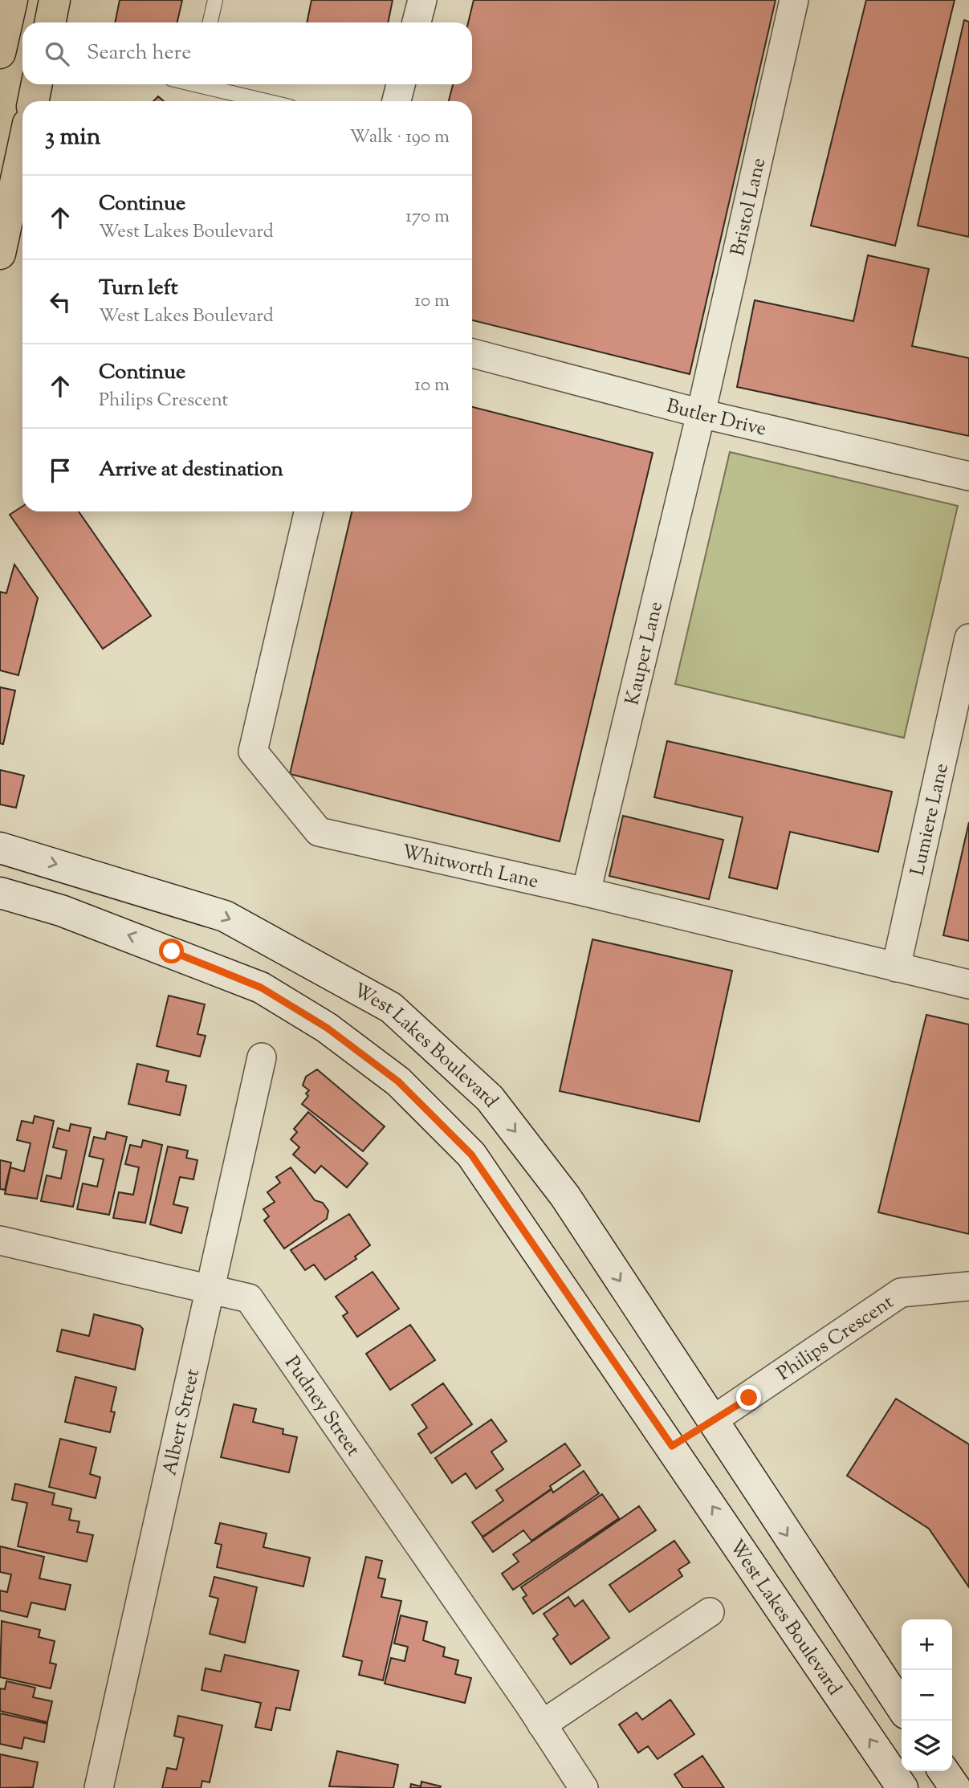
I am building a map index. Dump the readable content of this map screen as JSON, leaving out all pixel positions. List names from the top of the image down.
{
  "streets": {
    "main road": ["West Lakes Boulevard"],
    "street": [
      "Bristol Lane",
      "Butler Drive",
      "Kauper Lane",
      "Lumiere Lane",
      "Whitworth Lane",
      "Philips Crescent",
      "Pudney Street",
      "Albert Street"
    ]
  },
  "crossings": [
    ["Bristol Lane", "Butler Drive"],
    ["Bristol Lane", "Kauper Lane"],
    ["Butler Drive", "Kauper Lane"],
    ["Kauper Lane", "Whitworth Lane"],
    ["Lumiere Lane", "Whitworth Lane"],
    ["West Lakes Boulevard", "Philips Crescent"],
    ["Pudney Street", "Albert Street"]
  ],
  "page": {
    "search": "Search here",
    "heading": ["3 min", "Walk · 190 m"],
    "list": [
      ["Continue", "West Lakes Boulevard", "170 m"],
      ["Turn left", "West Lakes Boulevard", "10 m"],
      ["Continue", "Philips Crescent", "10 m"],
      "Arrive at destination"
    ],
    "map_buttons": ["+", "−"]
  }
}
